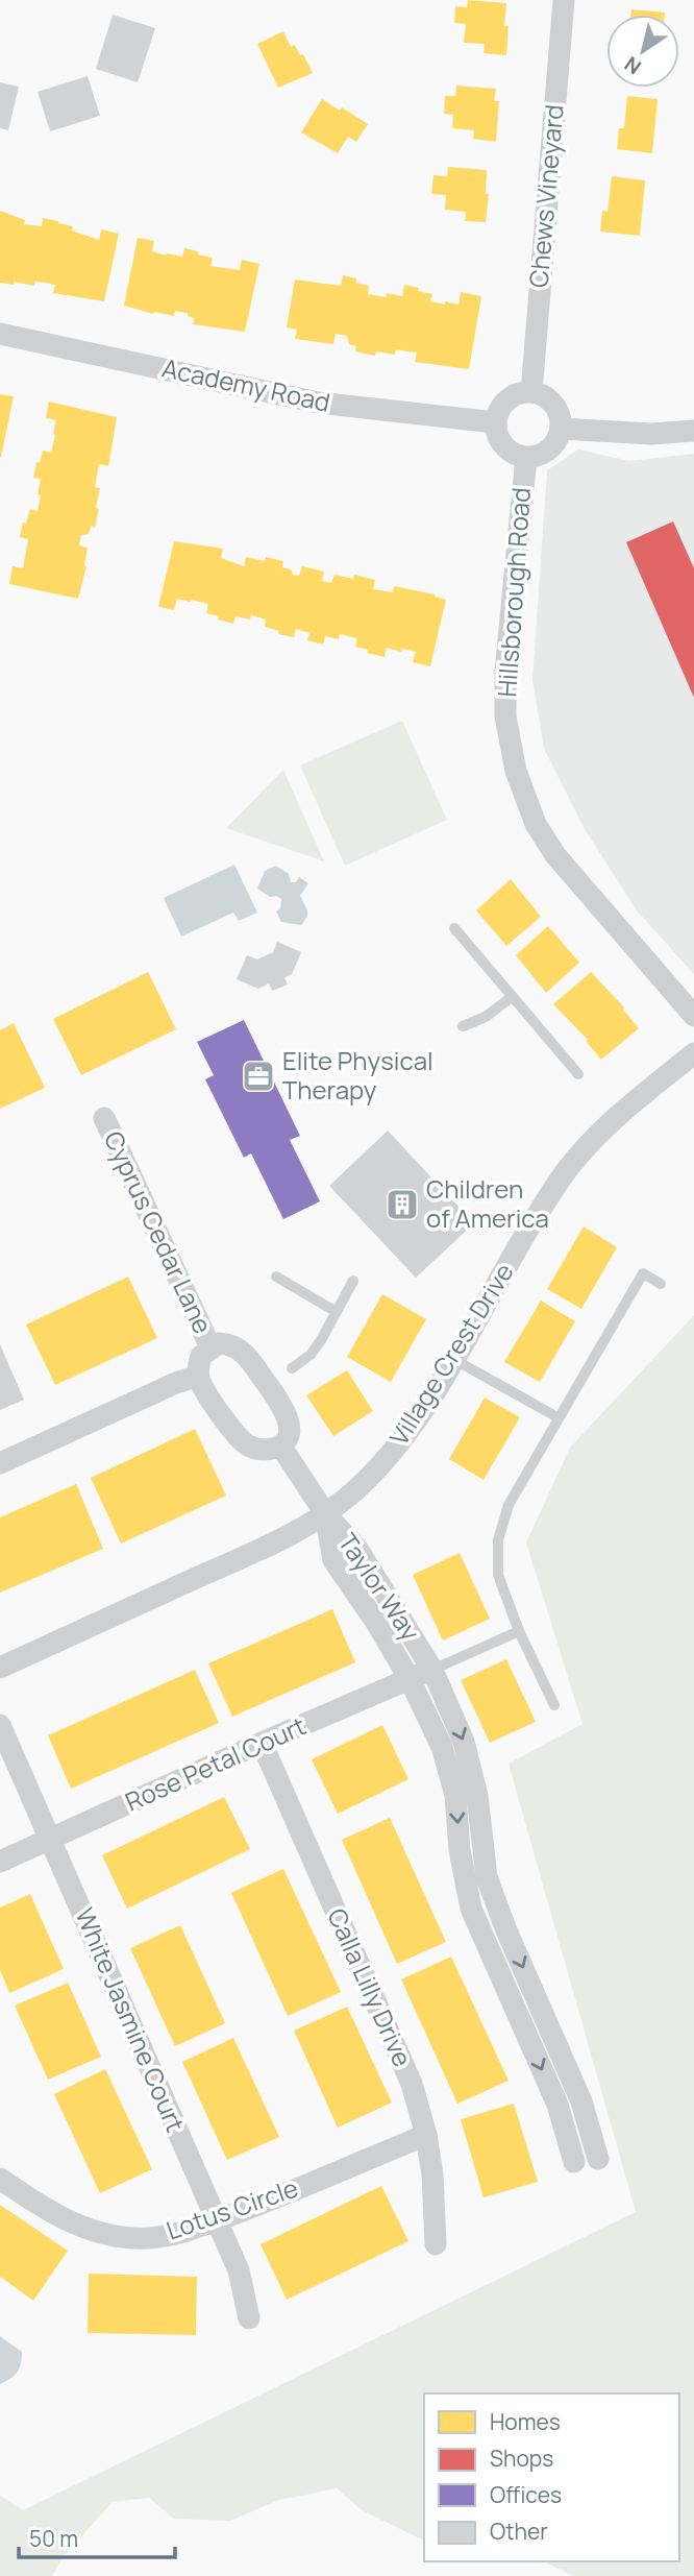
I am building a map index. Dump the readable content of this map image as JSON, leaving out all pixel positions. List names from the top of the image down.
{
  "streets": {
    "street": [
      "Chews Vineyard",
      "Academy Road",
      "Hillsborough Road",
      "Cyprus Cedar Lane",
      "Village Crest Drive",
      "Taylor Way",
      "Rose Petal Court",
      "Calla Lilly Drive",
      "White Jasmine Court",
      "Lotus Circle"
    ]
  },
  "crossings": [
    ["Chews Vineyard", "Academy Road"],
    ["Chews Vineyard", "Hillsborough Road"],
    ["Academy Road", "Hillsborough Road"],
    ["Village Crest Drive", "Taylor Way"],
    ["Taylor Way", "Rose Petal Court"],
    ["Rose Petal Court", "Calla Lilly Drive"],
    ["Rose Petal Court", "White Jasmine Court"],
    ["Calla Lilly Drive", "Lotus Circle"],
    ["White Jasmine Court", "Lotus Circle"]
  ],
  "one_way": ["Taylor Way"],
  "places": {
    "office": ["Elite Physical Therapy"],
    "building": ["Children of America"]
  },
  "legend": [
    "Homes",
    "Shops",
    "Offices",
    "Other"
  ],
  "scale_bar": "50 m",
  "north": "bottom left"
}
